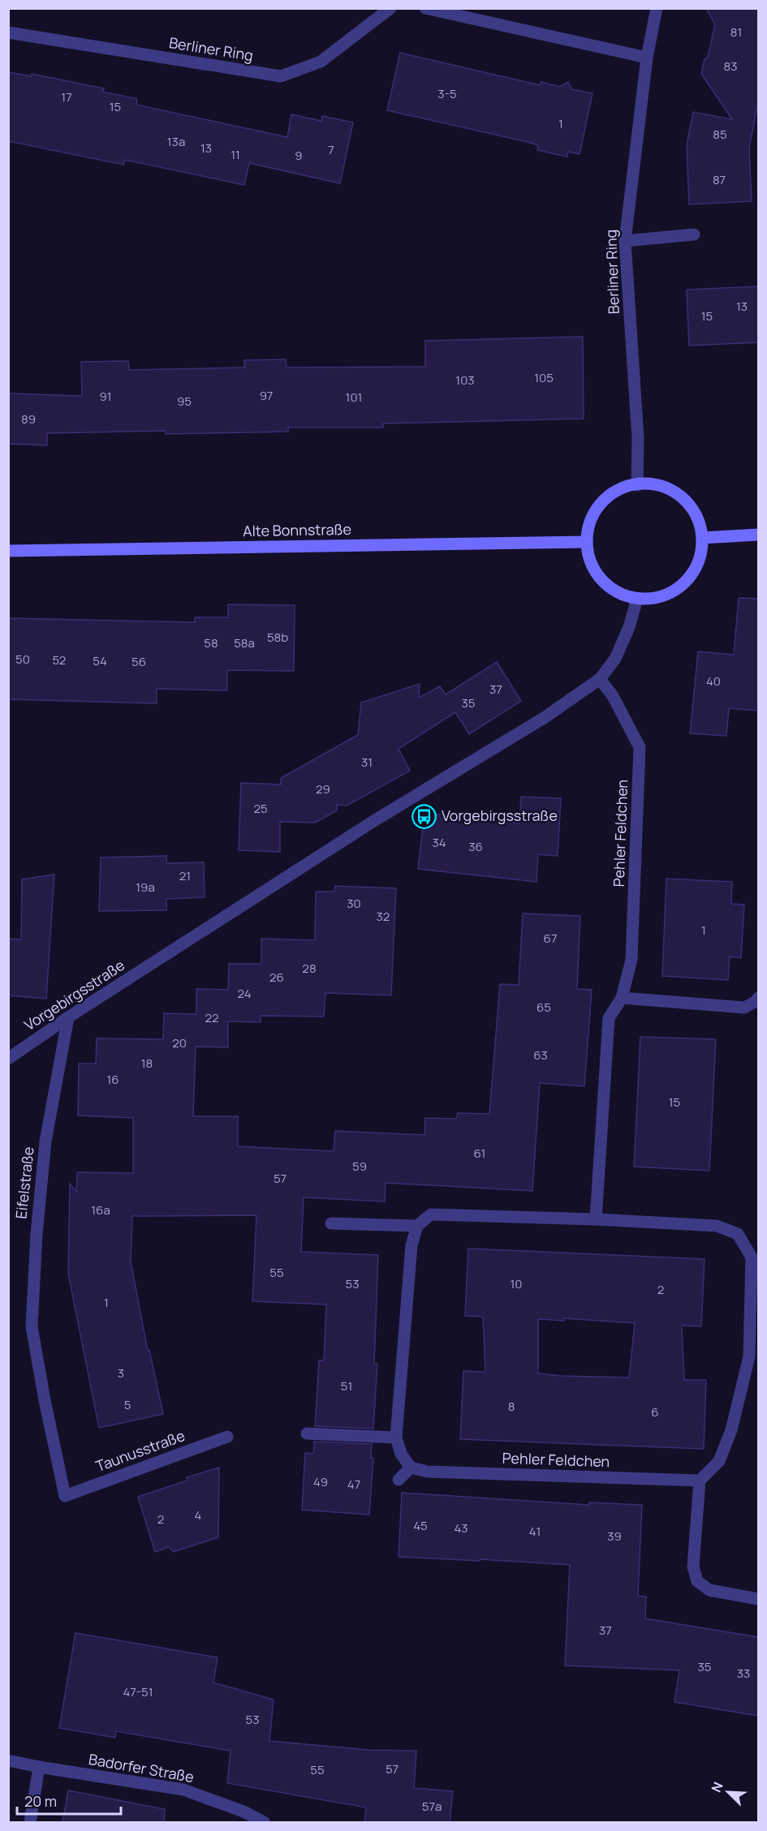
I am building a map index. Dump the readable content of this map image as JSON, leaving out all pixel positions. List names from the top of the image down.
{
  "streets": {
    "main road": ["Alte Bonnstraße"],
    "street": [
      "Berliner Ring",
      "Pehler Feldchen",
      "Vorgebirgsstraße",
      "Eifelstraße",
      "Taunusstraße",
      "Badorfer Straße"
    ]
  },
  "crossings": [
    ["Berliner Ring", "Alte Bonnstraße"],
    ["Berliner Ring", "Vorgebirgsstraße"],
    ["Alte Bonnstraße", "Vorgebirgsstraße"],
    ["Pehler Feldchen", "Vorgebirgsstraße"],
    ["Vorgebirgsstraße", "Eifelstraße"],
    ["Eifelstraße", "Taunusstraße"]
  ],
  "places": {
    "bus stop": ["Vorgebirgsstraße"]
  },
  "house_numbers": [
    "81",
    "83",
    "3-5",
    "17",
    "15",
    "1",
    "85",
    "13a",
    "13",
    "7",
    "11",
    "9",
    "87",
    "13",
    "15",
    "105",
    "103",
    "97",
    "91",
    "101",
    "95",
    "89",
    "58b",
    "58",
    "58a",
    "50",
    "52",
    "54",
    "56",
    "40",
    "37",
    "35",
    "31",
    "29",
    "25",
    "34",
    "36",
    "21",
    "19a",
    "30",
    "32",
    "1",
    "67",
    "28",
    "26",
    "24",
    "65",
    "22",
    "20",
    "63",
    "18",
    "16",
    "15",
    "61",
    "59",
    "57",
    "16a",
    "55",
    "53",
    "10",
    "2",
    "1",
    "3",
    "51",
    "5",
    "8",
    "6",
    "49",
    "47",
    "4",
    "2",
    "45",
    "43",
    "41",
    "39",
    "37",
    "35",
    "33",
    "47-51",
    "53",
    "57",
    "55",
    "57a"
  ],
  "scale_bar": "20 m",
  "north": "top left"
}
